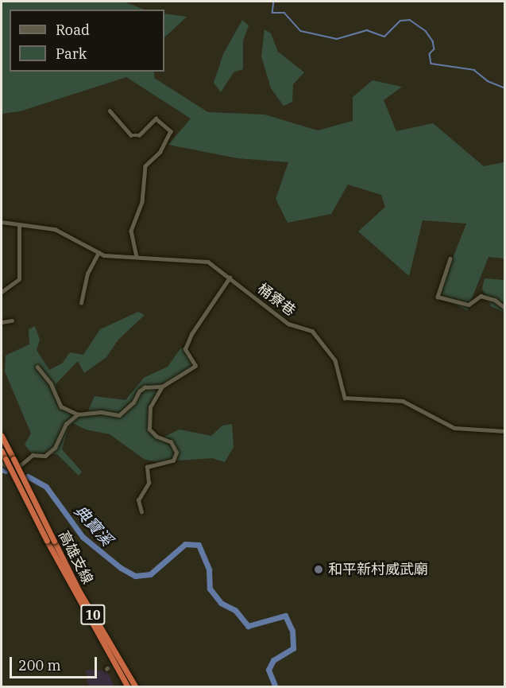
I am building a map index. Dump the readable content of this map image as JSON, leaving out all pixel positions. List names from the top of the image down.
{
  "streets": {
    "highway": ["高雄支線", "10"],
    "street": ["桶寮巷"]
  },
  "water": ["典寶溪"],
  "places": ["和平新村威武廟"],
  "legend": ["Road", "Park"],
  "scale_bar": "200 m"
}
